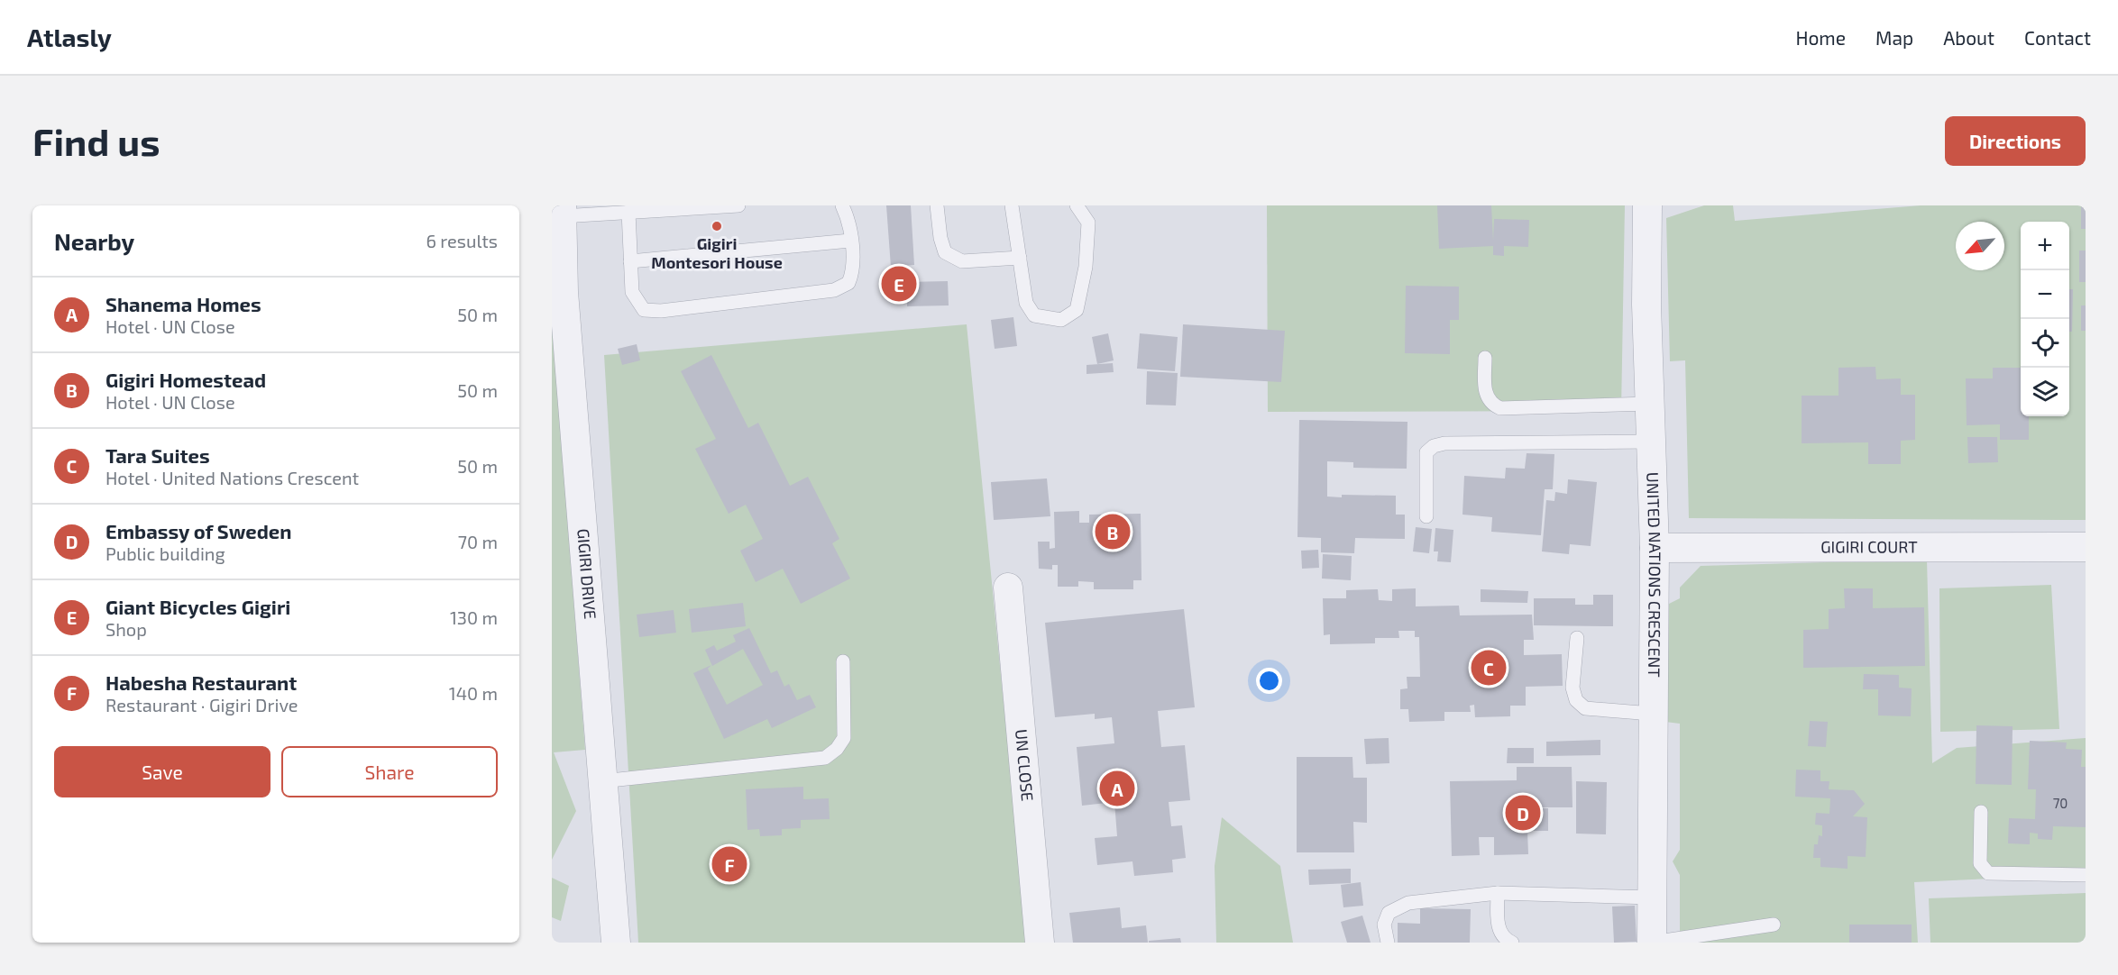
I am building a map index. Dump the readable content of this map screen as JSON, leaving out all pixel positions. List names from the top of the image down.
{
  "streets": {
    "street": [
      "GIGIRI COURT",
      "GIGIRI DRIVE",
      "UNITED NATIONS CRESCENT",
      "UN CLOSE"
    ]
  },
  "crossings": [
    ["GIGIRI COURT", "UNITED NATIONS CRESCENT"]
  ],
  "places": ["Gigiri Montesori House"],
  "house_numbers": ["70"],
  "north": "bottom left",
  "page": {
    "header": "Atlasly",
    "nav": [
      "Home",
      "Map",
      "About",
      "Contact"
    ],
    "buttons": [
      "Directions",
      ["Save", "Share"]
    ],
    "title": "Find us",
    "heading": ["Nearby", "6 results"],
    "map_buttons": ["+", "−"],
    "pins": [
      "E",
      "B",
      "C",
      "A",
      "D",
      "F"
    ],
    "list": [
      {
        "mark": "A",
        "name": "Shanema Homes",
        "note": "Hotel · UN Close",
        "value": "50 m"
      },
      {
        "mark": "B",
        "name": "Gigiri Homestead",
        "note": "Hotel · UN Close",
        "value": "50 m"
      },
      {
        "mark": "C",
        "name": "Tara Suites",
        "note": "Hotel · United Nations Crescent",
        "value": "50 m"
      },
      {
        "mark": "D",
        "name": "Embassy of Sweden",
        "note": "Public building",
        "value": "70 m"
      },
      {
        "mark": "E",
        "name": "Giant Bicycles Gigiri",
        "note": "Shop",
        "value": "130 m"
      },
      {
        "mark": "F",
        "name": "Habesha Restaurant",
        "note": "Restaurant · Gigiri Drive",
        "value": "140 m"
      }
    ]
  }
}
